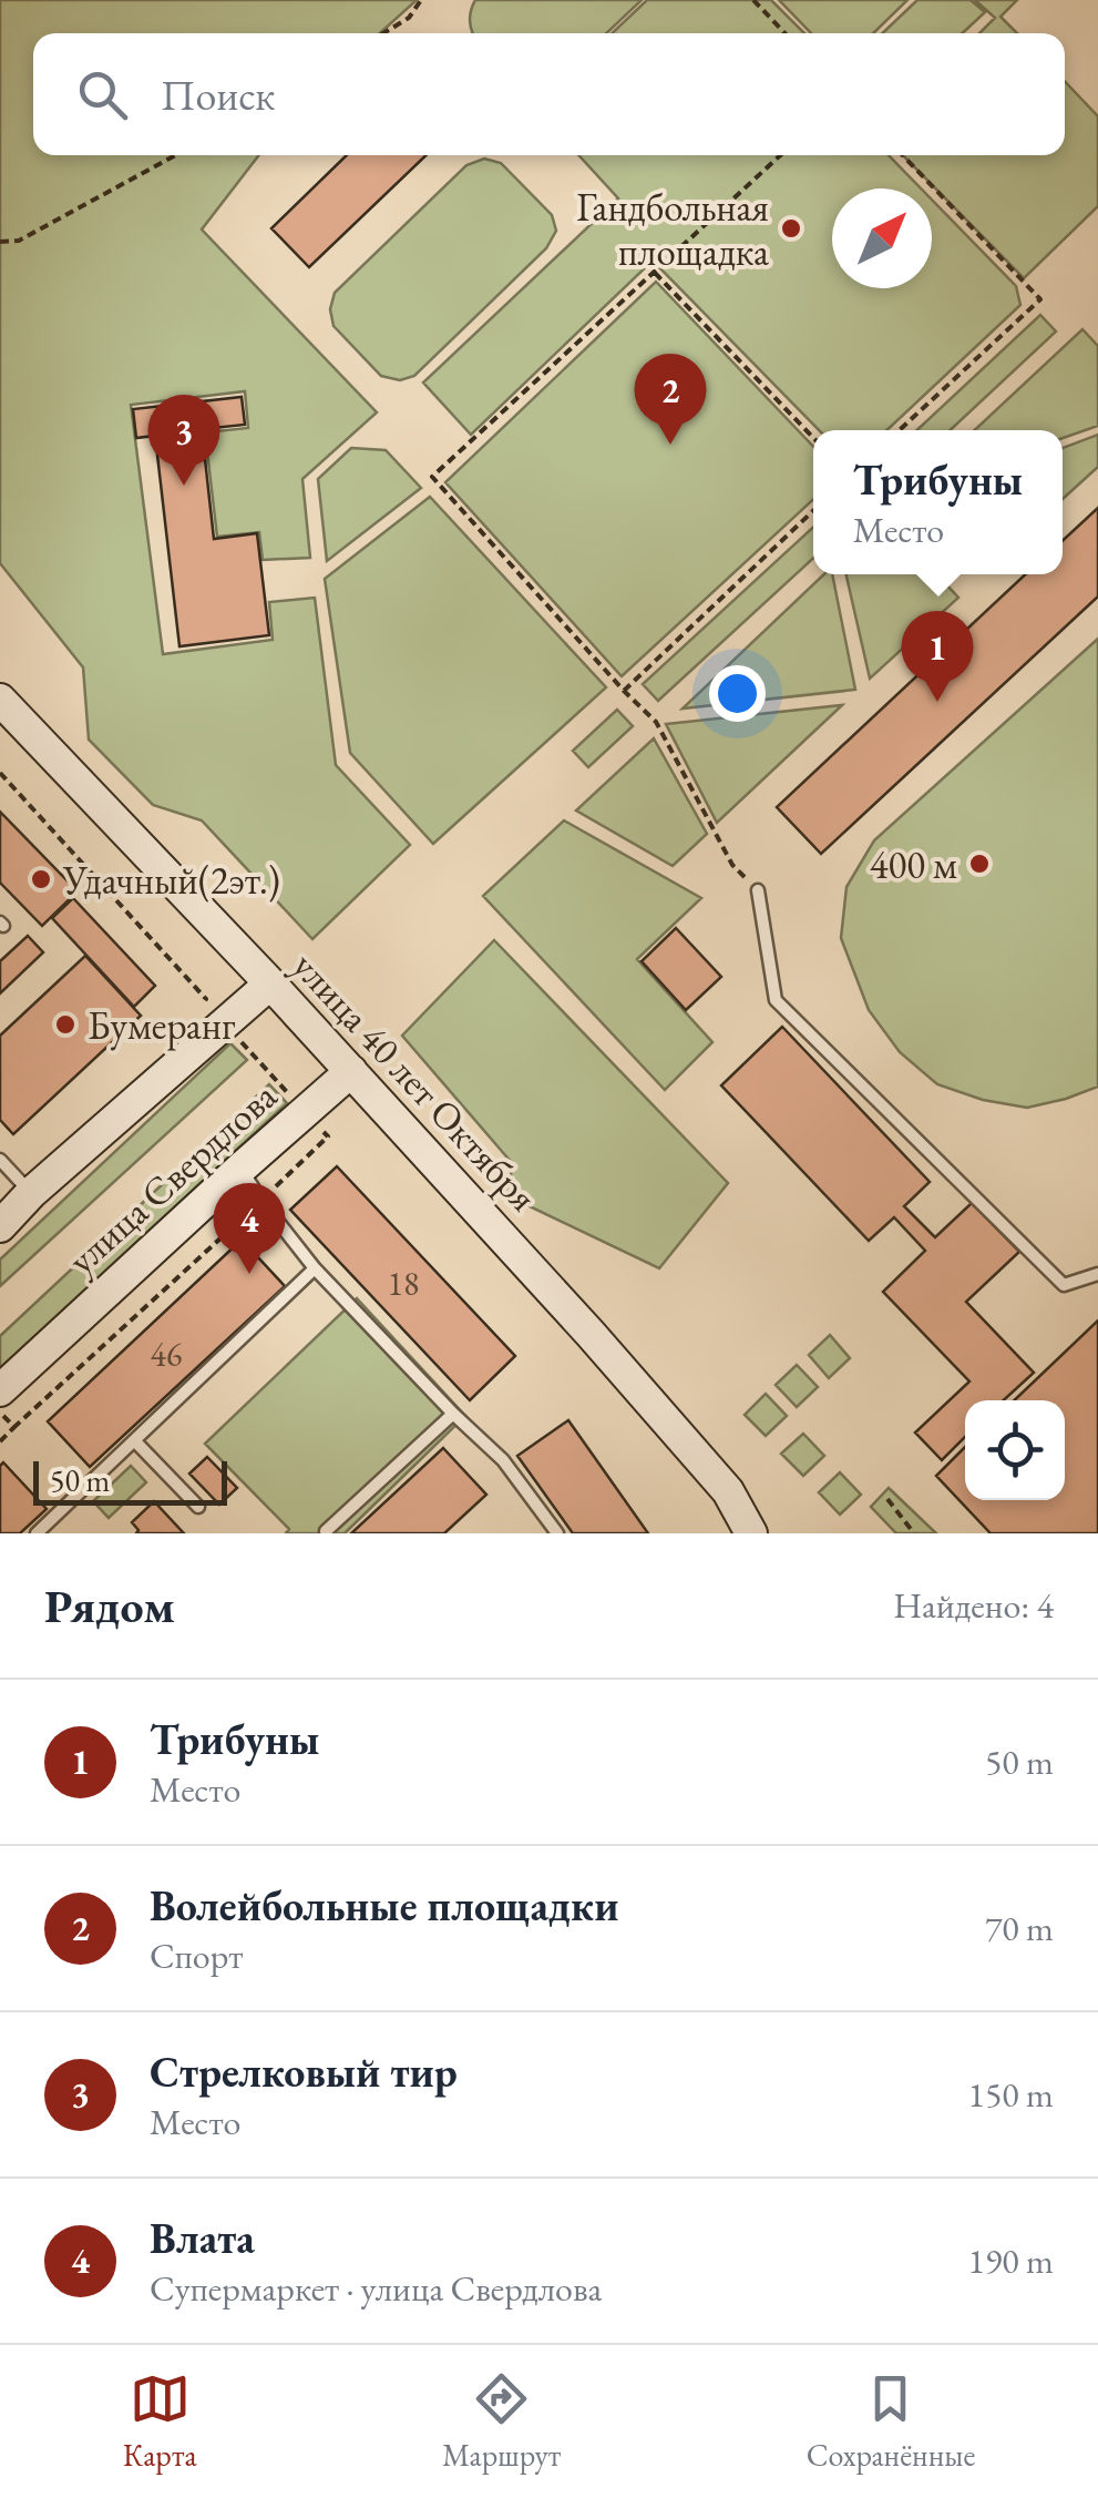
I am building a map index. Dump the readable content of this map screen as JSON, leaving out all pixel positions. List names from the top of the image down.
{
  "streets": {
    "street": ["улица 40 лет Октября", "улица Свердлова"]
  },
  "crossings": [
    ["улица 40 лет Октября", "улица Свердлова"]
  ],
  "places": [
    "Гандбольная площадка",
    "400 м",
    "Удачный(2эт.)",
    "Бумеранг"
  ],
  "house_numbers": ["18", "46"],
  "scale_bar": "50 m",
  "north": "top right",
  "page": {
    "search": "Поиск",
    "pins": [
      "2",
      "3",
      "1",
      "4"
    ],
    "popup": ["Трибуны", "Место"],
    "scale": "50 m",
    "heading": ["Рядом", "Найдено: 4"],
    "list": [
      {
        "mark": "1",
        "name": "Трибуны",
        "note": "Место",
        "value": "50 m"
      },
      {
        "mark": "2",
        "name": "Волейбольные площадки",
        "note": "Спорт",
        "value": "70 m"
      },
      {
        "mark": "3",
        "name": "Стрелковый тир",
        "note": "Место",
        "value": "150 m"
      },
      {
        "mark": "4",
        "name": "Влата",
        "note": "Супермаркет · улица Свердлова",
        "value": "190 m"
      }
    ],
    "nav": ["Карта", "Маршрут", "Сохранённые"]
  }
}
